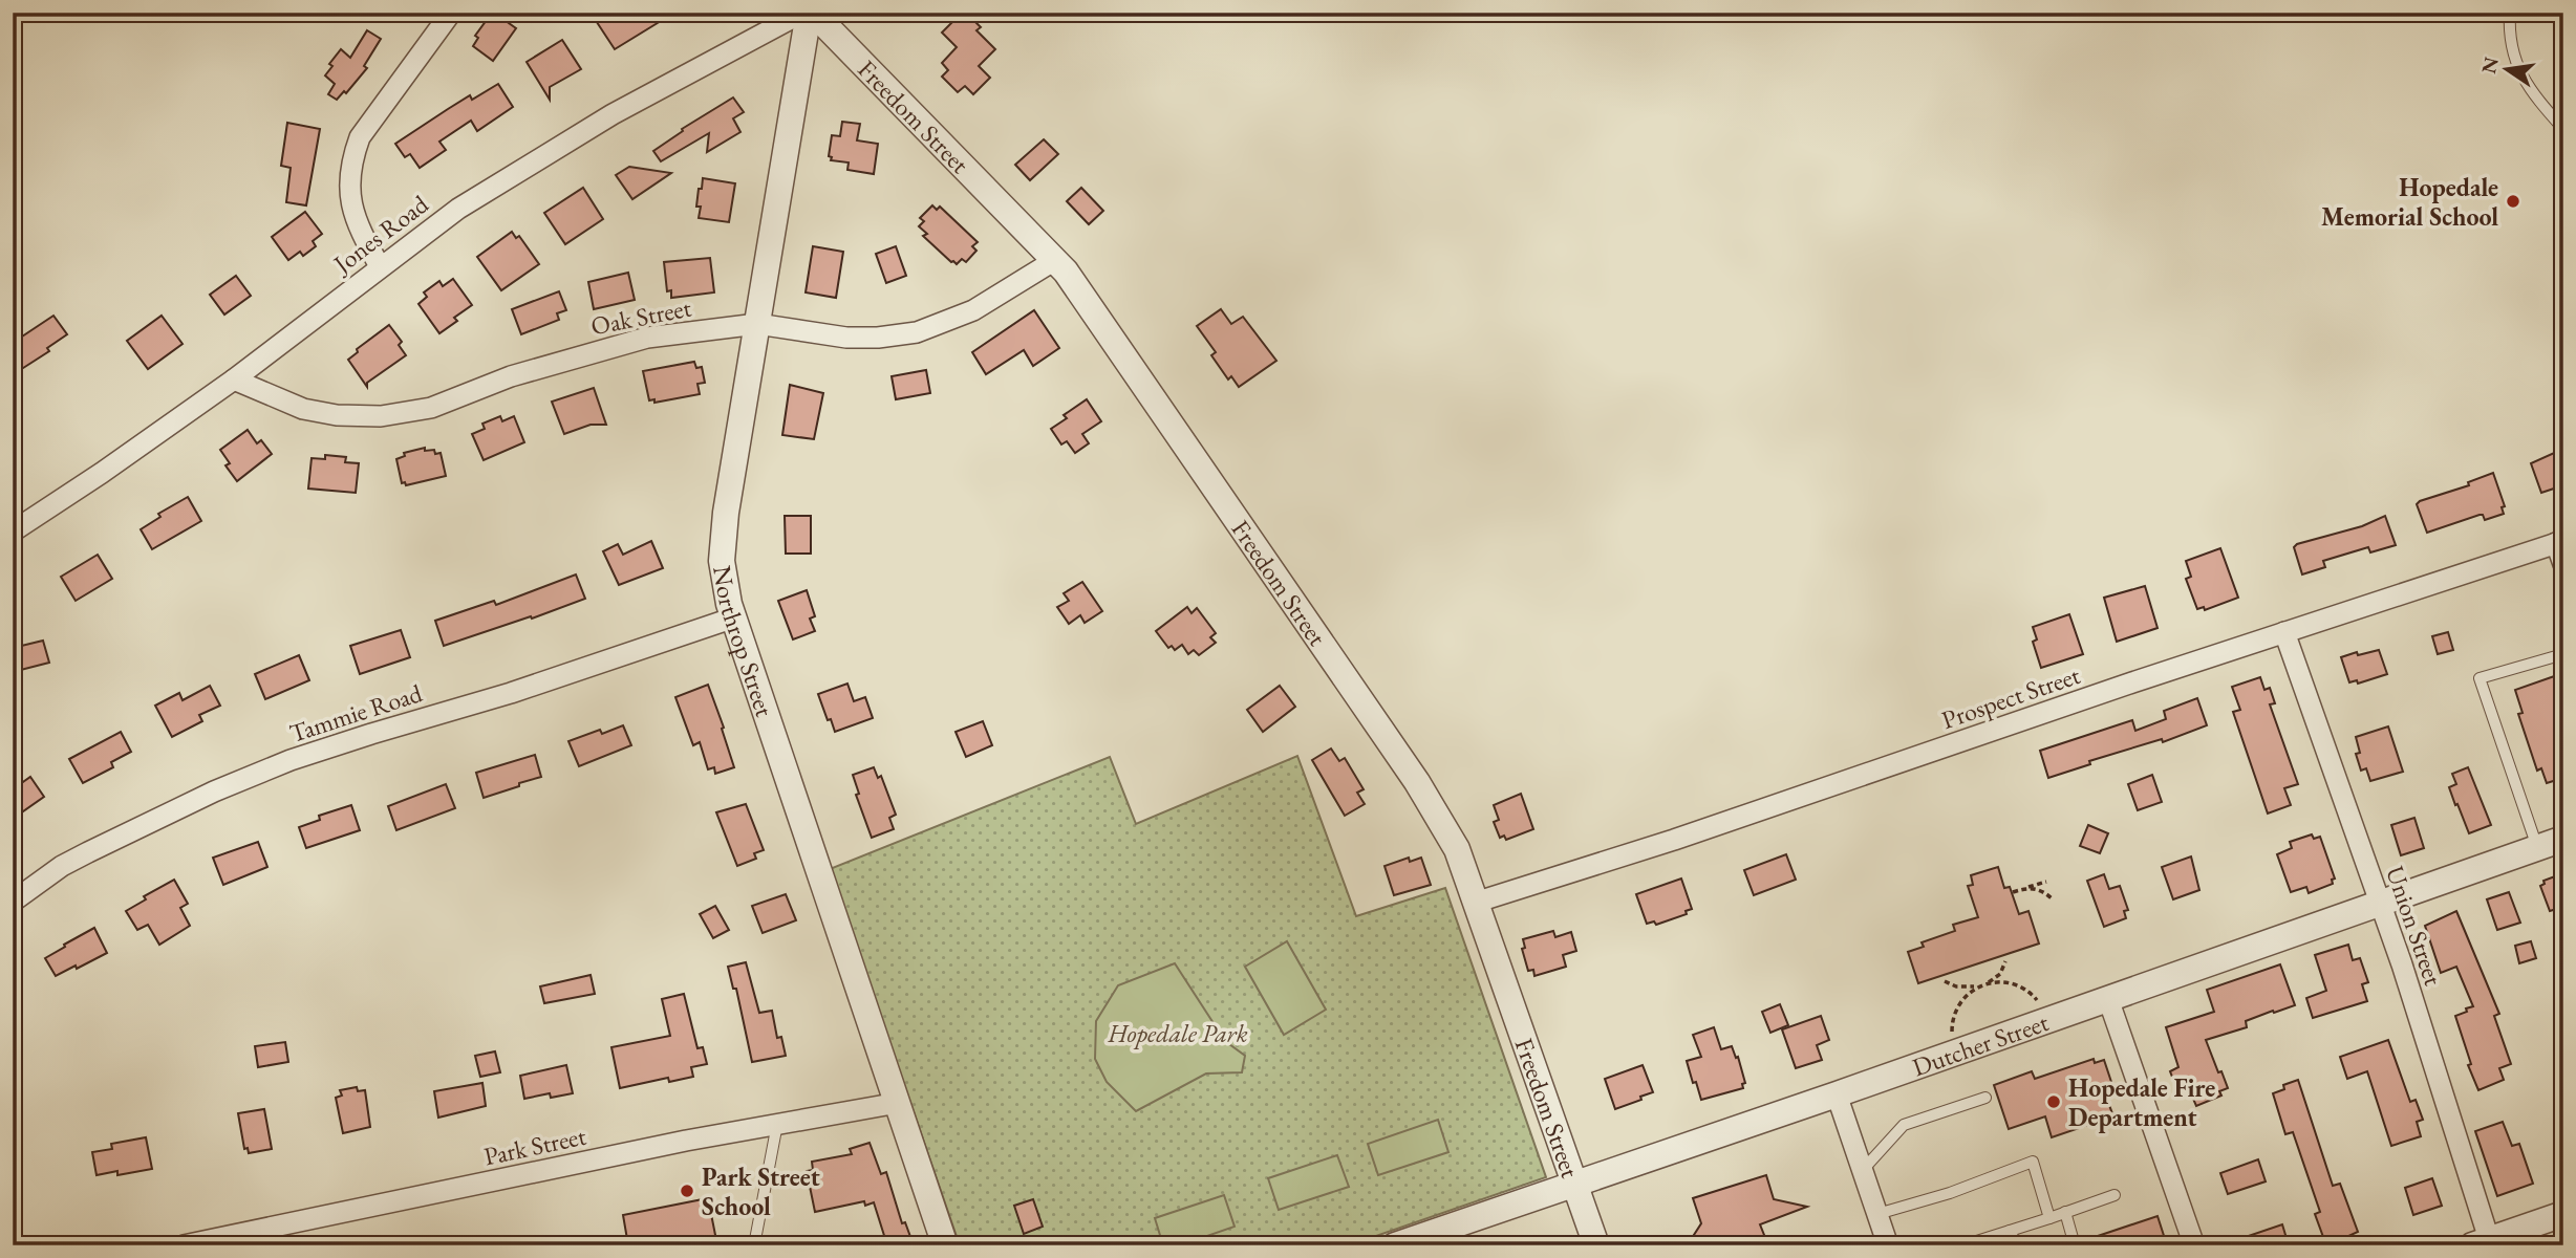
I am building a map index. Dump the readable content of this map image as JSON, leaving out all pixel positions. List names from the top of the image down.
{
  "streets": {
    "street": [
      "Freedom Street",
      "Jones Road",
      "Oak Street",
      "Northrop Street",
      "Prospect Street",
      "Tammie Road",
      "Union Street",
      "Dutcher Street",
      "Park Street"
    ]
  },
  "crossings": [
    ["Freedom Street", "Oak Street"],
    ["Freedom Street", "Northrop Street"],
    ["Freedom Street", "Prospect Street"],
    ["Freedom Street", "Dutcher Street"],
    ["Jones Road", "Oak Street"],
    ["Oak Street", "Northrop Street"],
    ["Northrop Street", "Tammie Road"],
    ["Northrop Street", "Park Street"],
    ["Prospect Street", "Union Street"],
    ["Union Street", "Dutcher Street"]
  ],
  "parks": ["Hopedale Park"],
  "places": ["Hopedale Memorial School", "Hopedale Fire Department", "Park Street School"],
  "north": "left"
}
